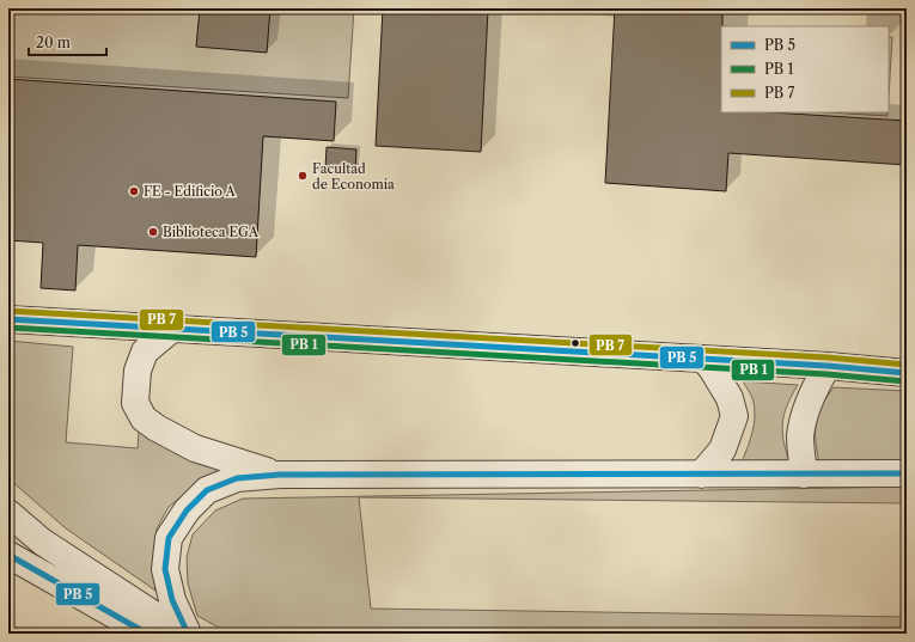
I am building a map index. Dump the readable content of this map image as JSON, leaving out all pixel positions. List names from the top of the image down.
{
  "places": ["Facultad de Economía", "FE - Edificio A", "Biblioteca EGA"],
  "legend": ["PB 5", "PB 1", "PB 7"],
  "scale_bar": "20 m"
}
